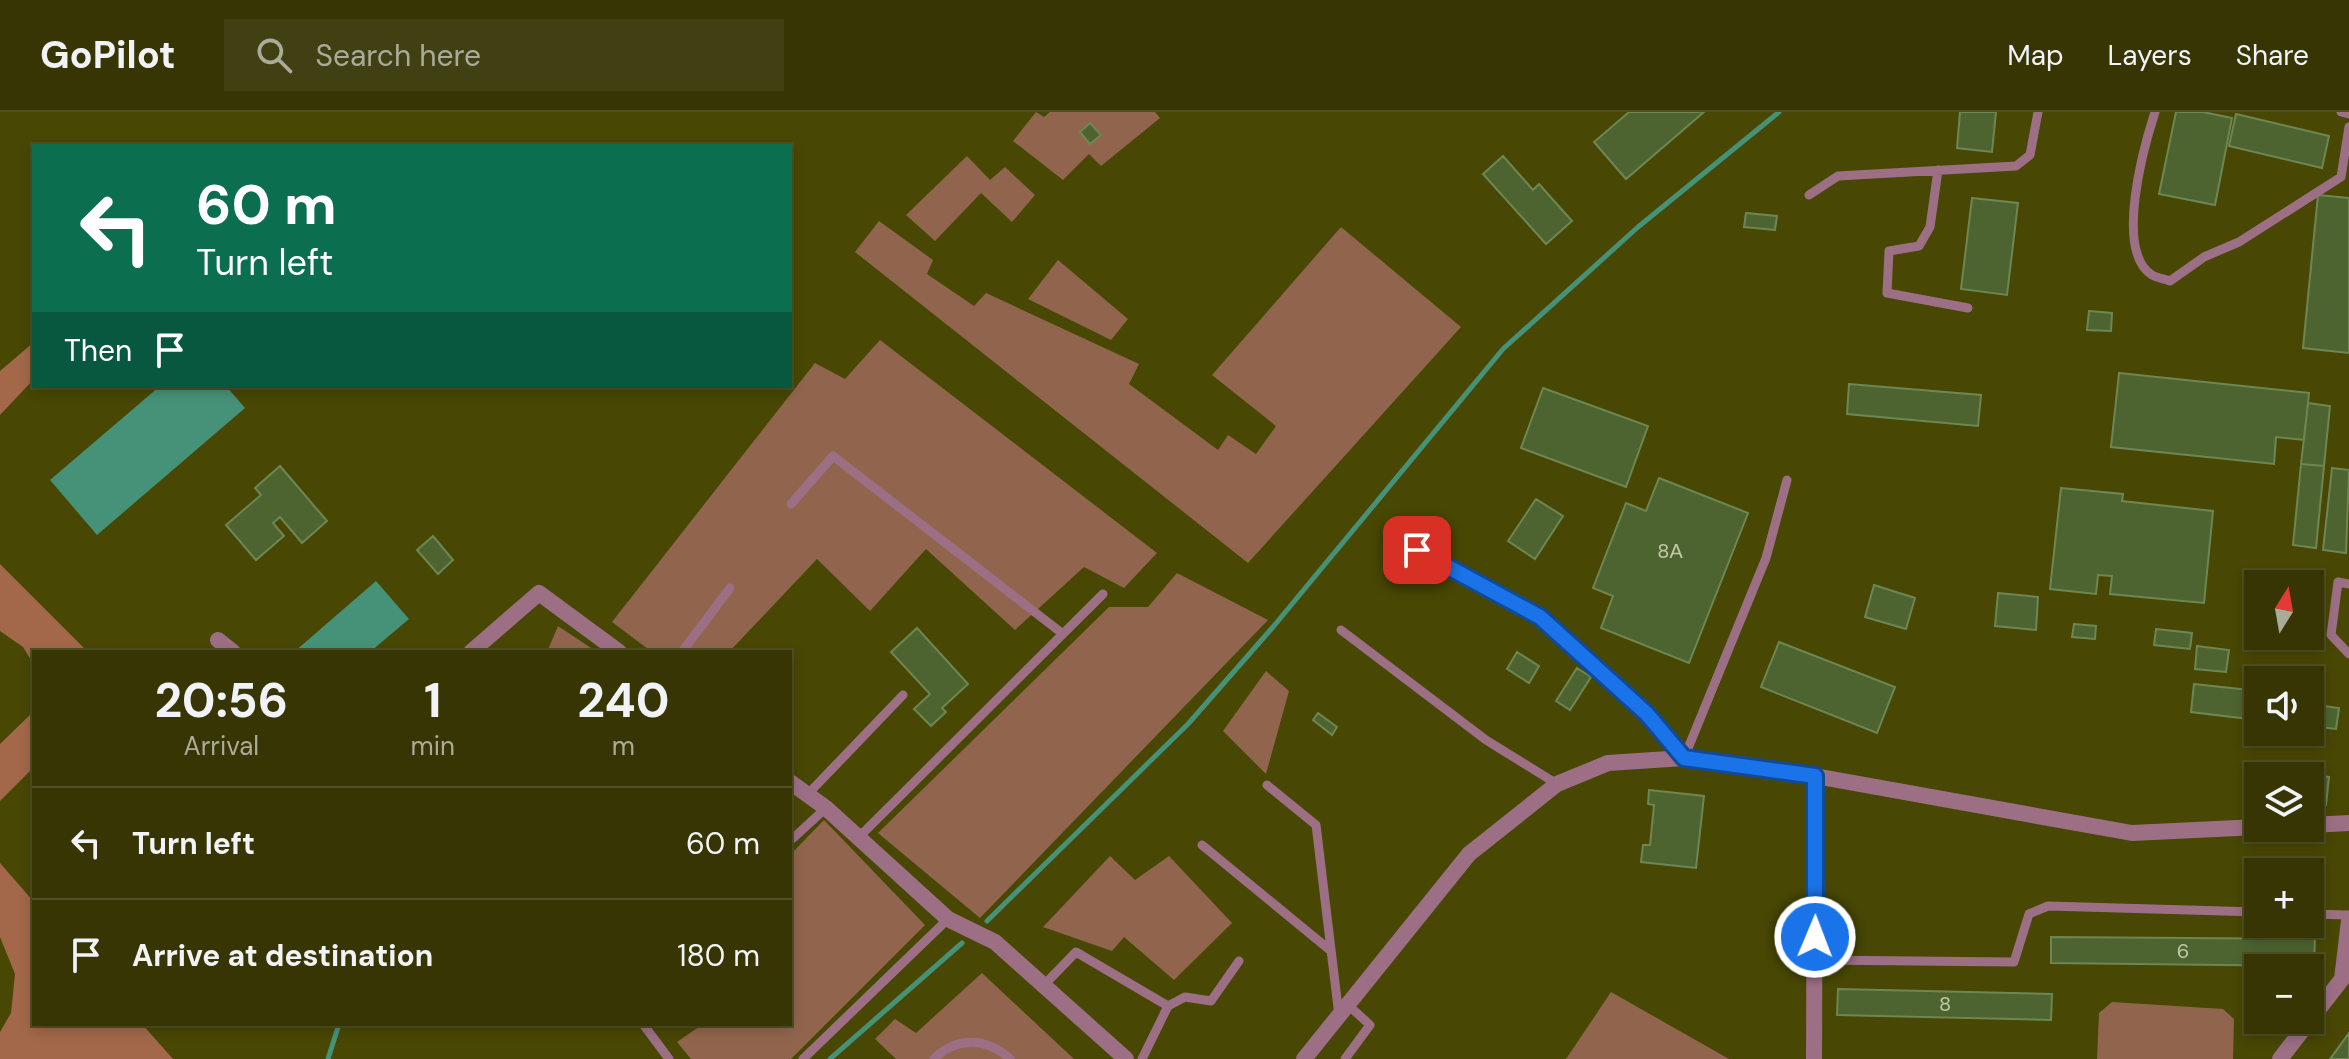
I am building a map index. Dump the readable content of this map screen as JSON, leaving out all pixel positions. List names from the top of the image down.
{
  "house_numbers": ["8А", "6", "8"],
  "north": "top",
  "page": {
    "header": "GoPilot",
    "search": "Search here",
    "nav": ["Map", "Layers", "Share"],
    "turn": ["60 m", "Turn left"],
    "then": "Then",
    "map_buttons": ["+", "−"],
    "eta": [
      "20:56",
      "Arrival",
      "1",
      "min",
      "240",
      "m"
    ],
    "list": [
      {
        "name": "Turn left",
        "value": "60 m"
      },
      {
        "name": "Arrive at destination",
        "value": "180 m"
      }
    ]
  }
}
